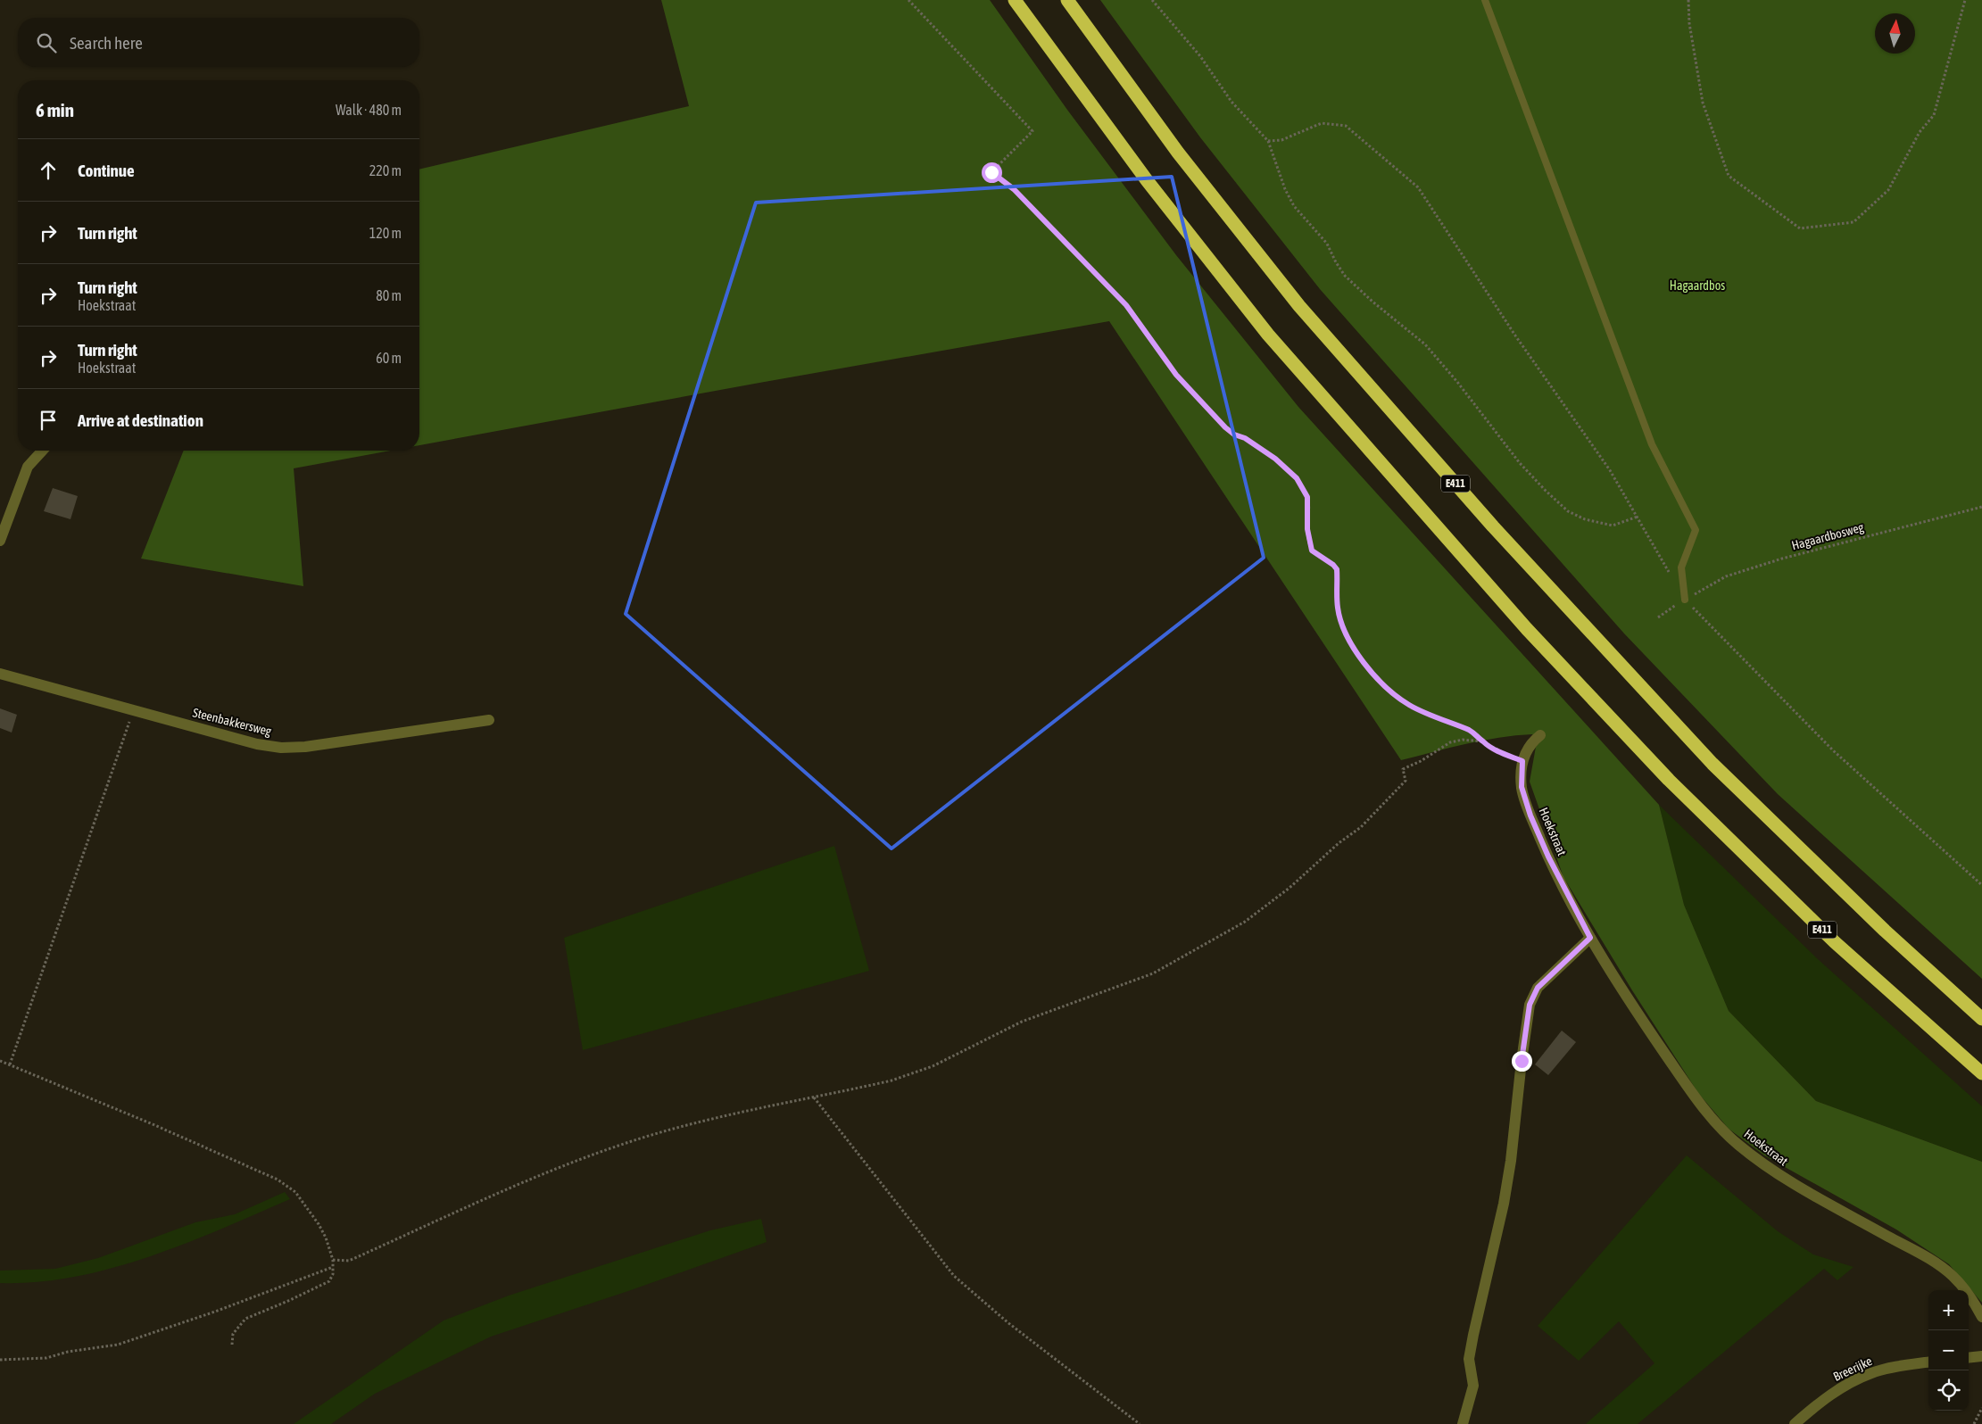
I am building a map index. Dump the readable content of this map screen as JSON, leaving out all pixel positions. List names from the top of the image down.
{
  "streets": {
    "highway": ["E411"],
    "street": ["Steenbakkersweg", "Hoekstraat", "Breerijke"],
    "path": ["Hagaardbosweg"]
  },
  "parks": ["Hagaardbos"],
  "north": "top",
  "page": {
    "search": "Search here",
    "heading": ["6 min", "Walk · 480 m"],
    "list": [
      ["Continue", "220 m"],
      ["Turn right", "120 m"],
      ["Turn right", "Hoekstraat", "80 m"],
      ["Turn right", "Hoekstraat", "60 m"],
      "Arrive at destination"
    ],
    "map_buttons": ["+", "−"]
  }
}
